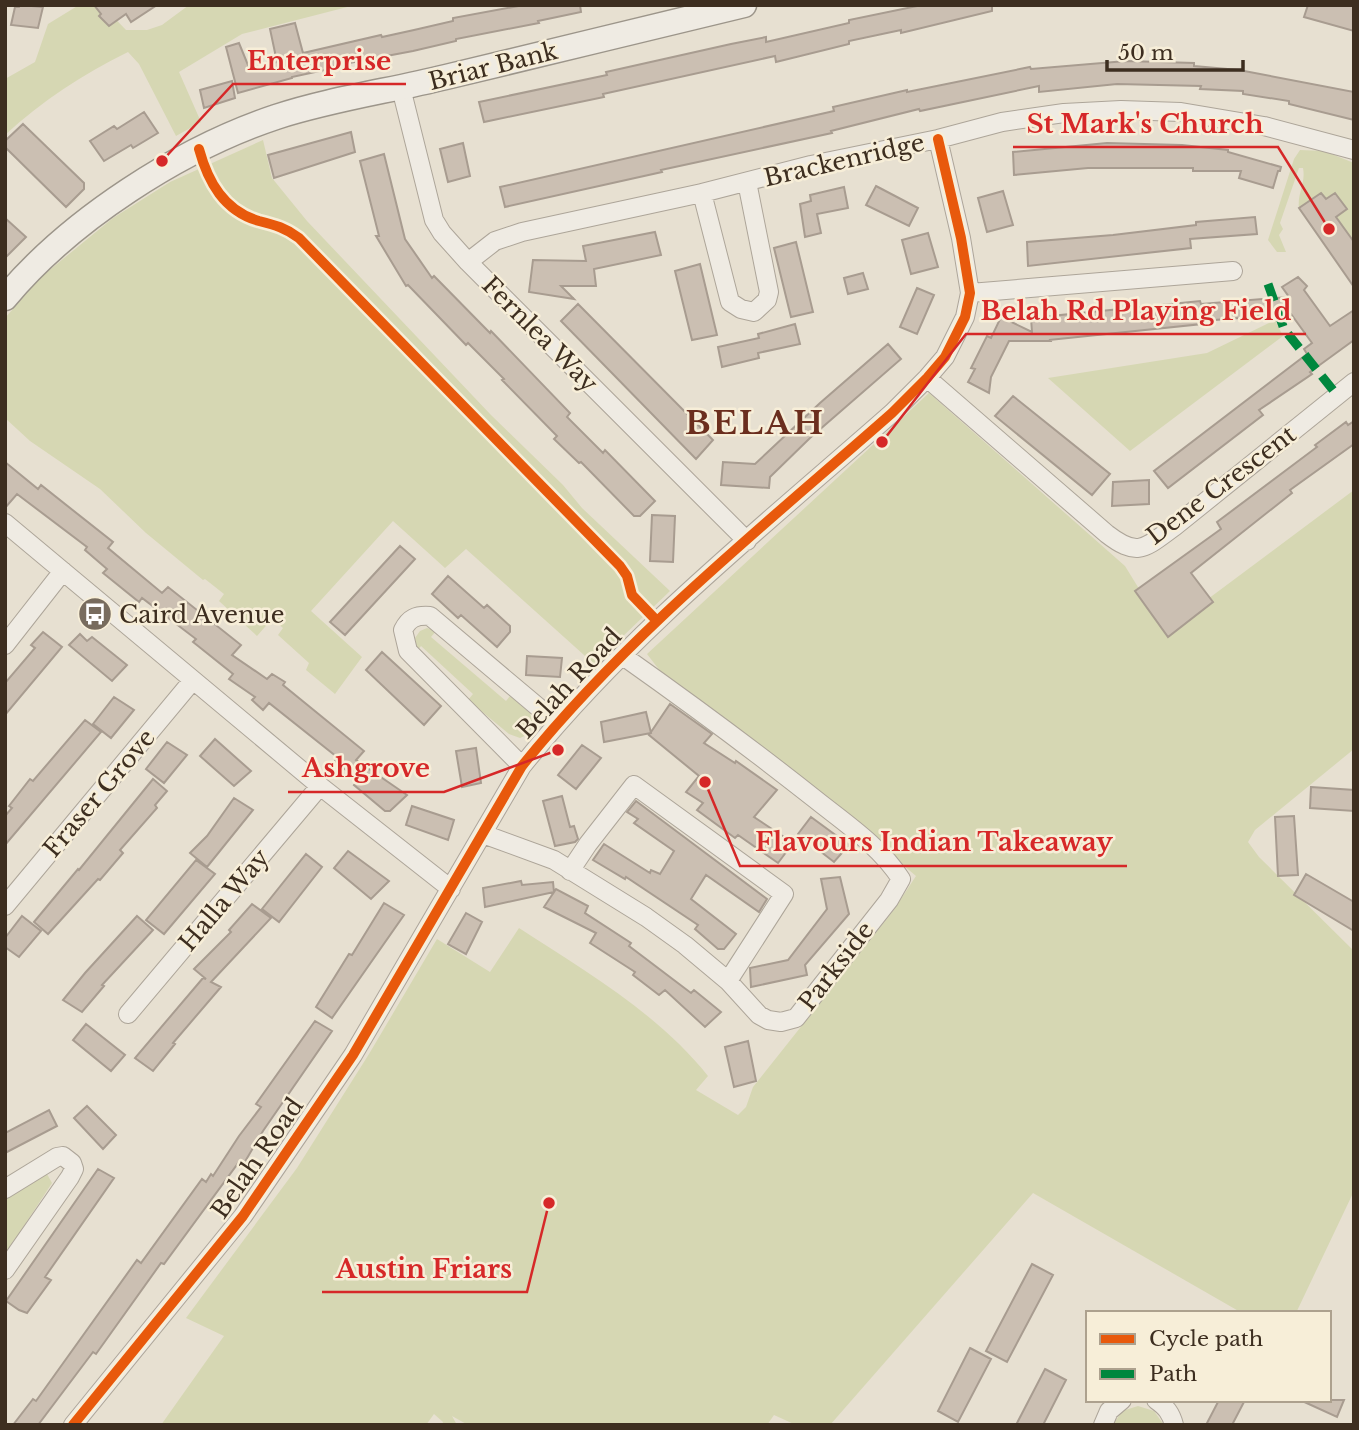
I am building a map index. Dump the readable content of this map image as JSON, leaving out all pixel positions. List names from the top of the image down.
{
  "streets": {
    "street": [
      "Briar Bank",
      "Brackenridge",
      "Fernlea Way",
      "Dene Crescent",
      "Belah Road",
      "Fraser Grove",
      "Halla Way",
      "Parkside"
    ]
  },
  "crossings": [
    ["Briar Bank", "Fernlea Way"],
    ["Brackenridge", "Fernlea Way"],
    ["Brackenridge", "Belah Road"],
    ["Fernlea Way", "Belah Road"],
    ["Dene Crescent", "Belah Road"],
    ["Belah Road", "Parkside"]
  ],
  "districts": ["BELAH"],
  "places": {
    "other": [
      "Enterprise",
      "St Mark's Church",
      "Belah Rd Playing Field",
      "Ashgrove",
      "Flavours Indian Takeaway",
      "Austin Friars"
    ],
    "bus stop": ["Caird Avenue"]
  },
  "legend": ["Cycle path", "Path"],
  "scale_bar": "50 m"
}
